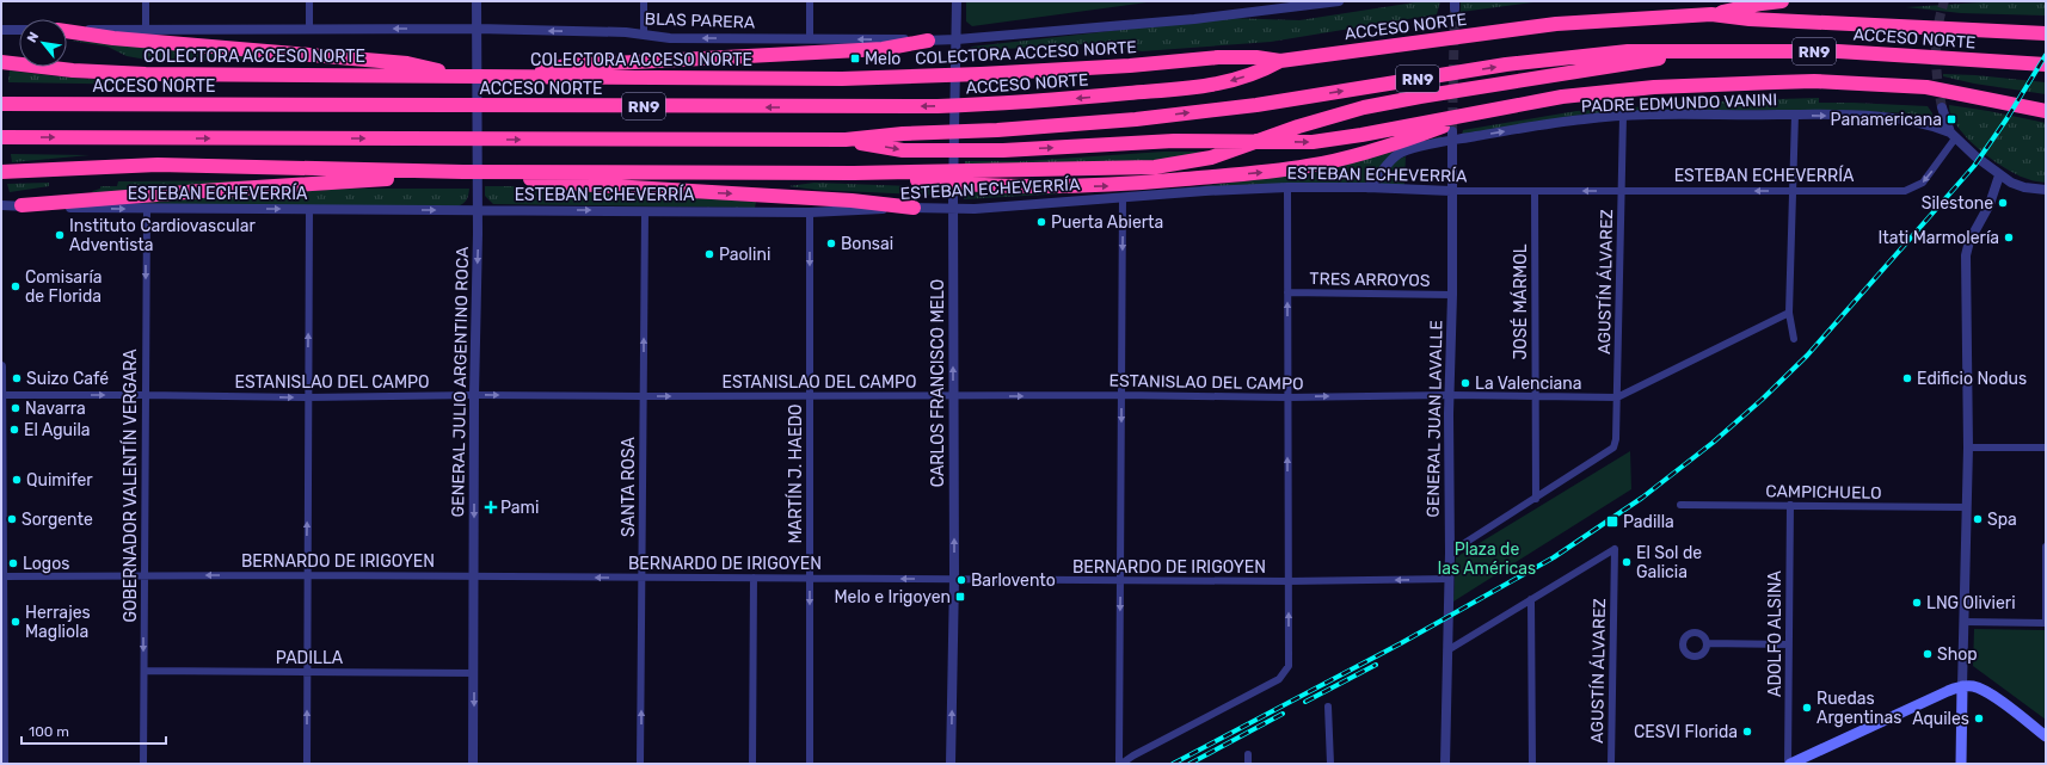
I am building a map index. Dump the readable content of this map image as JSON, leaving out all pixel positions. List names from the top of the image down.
{
  "streets": {
    "highway": ["ACCESO NORTE", "RN9", "COLECTORA ACCESO NORTE"],
    "street": [
      "BLAS PARERA",
      "PADRE EDMUNDO VANINI",
      "ESTEBAN ECHEVERRÍA",
      "TRES ARROYOS",
      "AGUSTÍN ÁLVAREZ",
      "JOSÉ MÁRMOL",
      "ESTANISLAO DEL CAMPO",
      "GENERAL JULIO ARGENTINO ROCA",
      "CARLOS FRANCISCO MELO",
      "GENERAL JUAN LAVALLE",
      "MARTÍN J. HAEDO",
      "GOBERNADOR VALENTÍN VERGARA",
      "SANTA ROSA",
      "CAMPICHUELO",
      "BERNARDO DE IRIGOYEN",
      "ADOLFO ALSINA",
      "PADILLA"
    ]
  },
  "crossings": [
    ["BLAS PARERA", "GENERAL JULIO ARGENTINO ROCA"],
    ["BLAS PARERA", "CARLOS FRANCISCO MELO"],
    ["ACCESO NORTE", "COLECTORA ACCESO NORTE"],
    ["PADRE EDMUNDO VANINI", "ESTEBAN ECHEVERRÍA"],
    ["PADRE EDMUNDO VANINI", "AGUSTÍN ÁLVAREZ"],
    ["PADRE EDMUNDO VANINI", "GENERAL JUAN LAVALLE"],
    ["ESTEBAN ECHEVERRÍA", "AGUSTÍN ÁLVAREZ"],
    ["ESTEBAN ECHEVERRÍA", "JOSÉ MÁRMOL"],
    ["ESTEBAN ECHEVERRÍA", "GENERAL JULIO ARGENTINO ROCA"],
    ["ESTEBAN ECHEVERRÍA", "CARLOS FRANCISCO MELO"],
    ["ESTEBAN ECHEVERRÍA", "GENERAL JUAN LAVALLE"],
    ["ESTEBAN ECHEVERRÍA", "MARTÍN J. HAEDO"],
    ["ESTEBAN ECHEVERRÍA", "GOBERNADOR VALENTÍN VERGARA"],
    ["ESTEBAN ECHEVERRÍA", "SANTA ROSA"],
    ["TRES ARROYOS", "GENERAL JUAN LAVALLE"],
    ["AGUSTÍN ÁLVAREZ", "JOSÉ MÁRMOL"],
    ["AGUSTÍN ÁLVAREZ", "ESTANISLAO DEL CAMPO"],
    ["JOSÉ MÁRMOL", "ESTANISLAO DEL CAMPO"],
    ["ESTANISLAO DEL CAMPO", "GENERAL JULIO ARGENTINO ROCA"],
    ["ESTANISLAO DEL CAMPO", "CARLOS FRANCISCO MELO"],
    ["ESTANISLAO DEL CAMPO", "GENERAL JUAN LAVALLE"],
    ["ESTANISLAO DEL CAMPO", "MARTÍN J. HAEDO"],
    ["ESTANISLAO DEL CAMPO", "GOBERNADOR VALENTÍN VERGARA"],
    ["ESTANISLAO DEL CAMPO", "SANTA ROSA"],
    ["GENERAL JULIO ARGENTINO ROCA", "BERNARDO DE IRIGOYEN"],
    ["GENERAL JULIO ARGENTINO ROCA", "PADILLA"],
    ["CARLOS FRANCISCO MELO", "BERNARDO DE IRIGOYEN"],
    ["GENERAL JUAN LAVALLE", "BERNARDO DE IRIGOYEN"],
    ["MARTÍN J. HAEDO", "BERNARDO DE IRIGOYEN"],
    ["GOBERNADOR VALENTÍN VERGARA", "BERNARDO DE IRIGOYEN"],
    ["GOBERNADOR VALENTÍN VERGARA", "PADILLA"],
    ["SANTA ROSA", "BERNARDO DE IRIGOYEN"],
    ["CAMPICHUELO", "ADOLFO ALSINA"]
  ],
  "one_way": [
    "BLAS PARERA",
    "PADRE EDMUNDO VANINI",
    "ESTANISLAO DEL CAMPO",
    "GENERAL JULIO ARGENTINO ROCA",
    "CARLOS FRANCISCO MELO",
    "GOBERNADOR VALENTÍN VERGARA",
    "SANTA ROSA",
    "BERNARDO DE IRIGOYEN"
  ],
  "parks": ["Plaza de las Américas"],
  "places": {
    "transit": [
      "Melo",
      "Panamericana",
      "Padilla",
      "Melo e Irigoyen"
    ],
    "other": [
      "Silestone",
      "Puerta Abierta",
      "Instituto Cardiovascular Adventista",
      "Itati Marmolería",
      "Bonsai",
      "Paolini",
      "Comisaría de Florida",
      "Suizo Café",
      "Edificio Nodus",
      "La Valenciana",
      "Navarra",
      "El Aguila",
      "Quimifer",
      "Sorgente",
      "Spa",
      "El Sol de Galicia",
      "Logos",
      "Barlovento",
      "LNG Olivieri",
      "Herrajes Magliola",
      "Shop",
      "Ruedas Argentinas",
      "Aquiles",
      "CESVI Florida"
    ],
    "health": ["Pami"]
  },
  "scale_bar": "100 m",
  "north": "top left"
}
